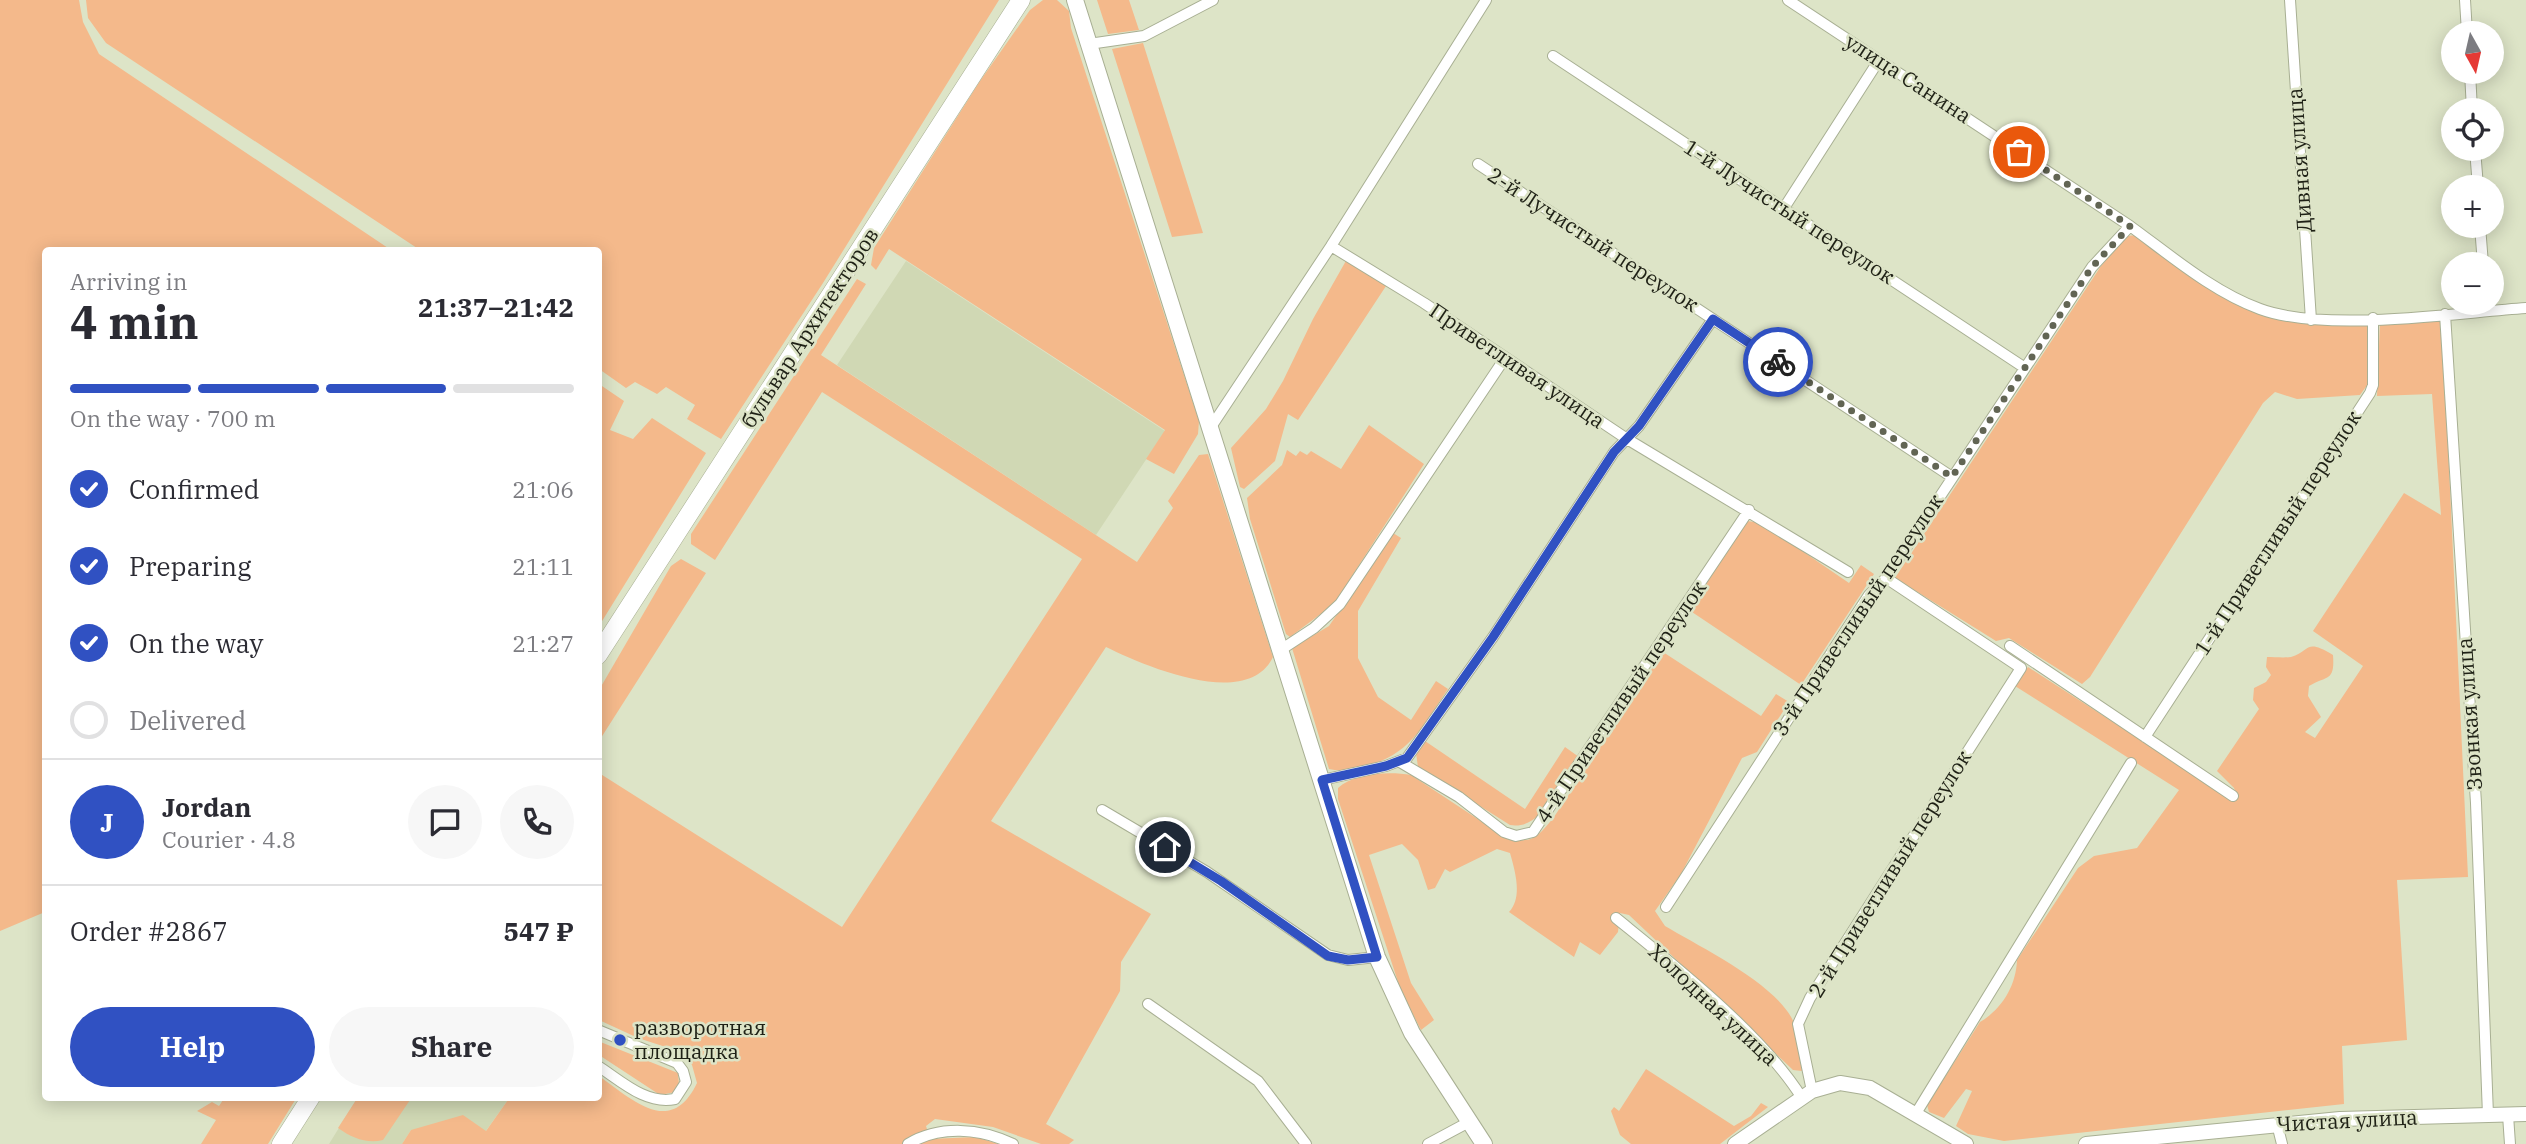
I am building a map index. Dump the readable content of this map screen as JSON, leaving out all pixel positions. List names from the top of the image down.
{
  "streets": {
    "main road": ["бульвар Архитекторов"],
    "street": [
      "улица Санина",
      "Дивная улица",
      "1-й Лучистый переулок",
      "2-й Лучистый переулок",
      "Приветливая улица",
      "1-й Приветливый переулок",
      "3-й Приветливый переулок",
      "4-й Приветливый переулок",
      "Звонкая улица",
      "2-й Приветливый переулок",
      "Холодная улица",
      "Чистая улица"
    ]
  },
  "crossings": [
    ["улица Санина", "Дивная улица"],
    ["улица Санина", "1-й Приветливый переулок"],
    ["улица Санина", "3-й Приветливый переулок"],
    ["1-й Лучистый переулок", "3-й Приветливый переулок"],
    ["2-й Лучистый переулок", "3-й Приветливый переулок"],
    ["Приветливая улица", "4-й Приветливый переулок"],
    ["3-й Приветливый переулок", "2-й Приветливый переулок"],
    ["Звонкая улица", "Чистая улица"],
    ["2-й Приветливый переулок", "Холодная улица"]
  ],
  "places": ["разворотная площадка"],
  "north": "bottom",
  "page": {
    "map_buttons": ["+", "−"],
    "heading": ["4 min", "Arriving in", "21:37–21:42"],
    "panel": [
      "Jordan",
      "Courier · 4.8",
      "Order #2867",
      "547 ₽"
    ],
    "bar": "On the way · 700 m",
    "list": [
      ["Confirmed", "21:06"],
      ["Preparing", "21:11"],
      ["On the way", "21:27"],
      "Delivered"
    ],
    "round": "J",
    "buttons": ["Help", "Share"]
  }
}
